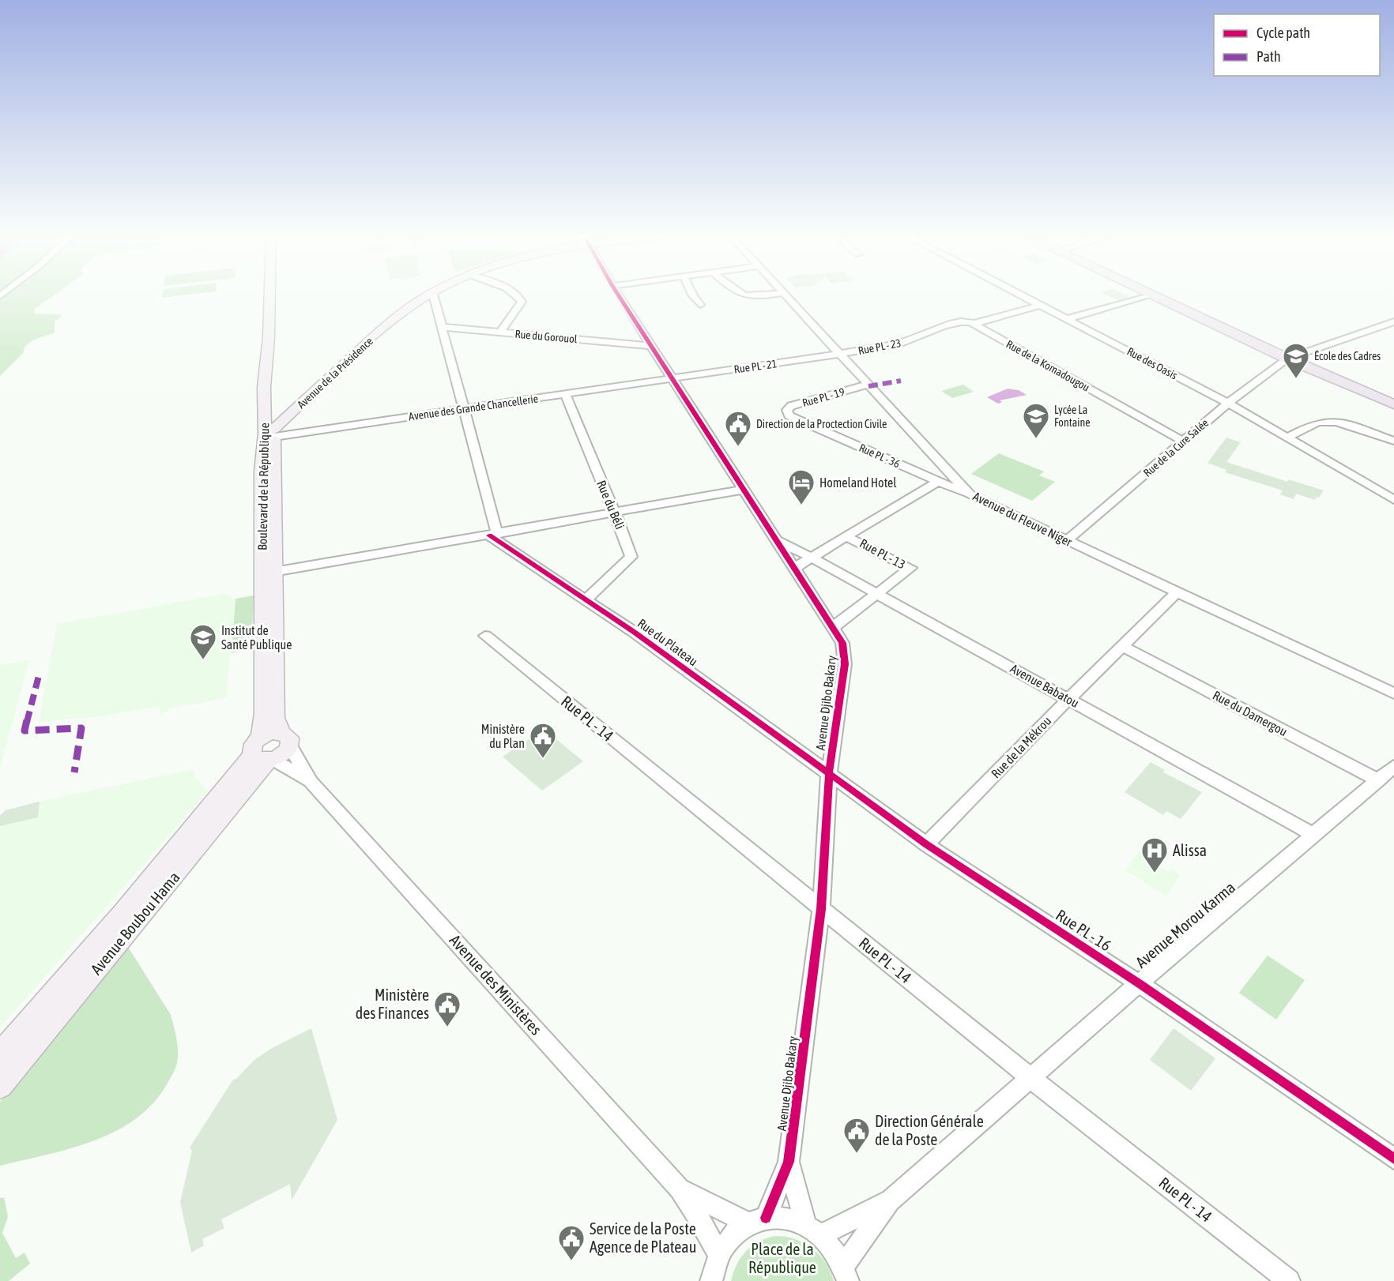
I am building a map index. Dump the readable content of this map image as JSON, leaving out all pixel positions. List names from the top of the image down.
{
  "streets": {
    "main road": ["Avenue de la Présidence", "Boulevard de la République", "Avenue Boubou Hama"],
    "street": [
      "Rue du Gorouol",
      "Rue PL - 23",
      "Rue des Oasis",
      "Rue de la Komadougou",
      "Rue PL - 21",
      "Rue PL - 19",
      "Avenue des Grande Chancellerie",
      "Rue de la Cure Salée",
      "Rue PL - 36",
      "Rue du Béli",
      "Avenue du Fleuve Niger",
      "Rue PL - 13",
      "Rue du Plateau",
      "Avenue Babatou",
      "Avenue Djibo Bakary",
      "Rue du Damergou",
      "Rue PL - 14",
      "Rue de la Mékrou",
      "Avenue Morou Karma",
      "Rue PL - 16",
      "Avenue des Ministères"
    ]
  },
  "crossings": [
    ["Rue PL - 23", "Rue de la Komadougou"],
    ["Rue PL - 23", "Rue PL - 21"],
    ["Rue PL - 23", "Avenue du Fleuve Niger"],
    ["Rue des Oasis", "Rue de la Cure Salée"],
    ["Rue de la Komadougou", "Rue de la Cure Salée"],
    ["Rue PL - 21", "Avenue des Grande Chancellerie"],
    ["Rue PL - 21", "Avenue du Fleuve Niger"],
    ["Rue PL - 21", "Avenue Djibo Bakary"],
    ["Avenue de la Présidence", "Avenue des Grande Chancellerie"],
    ["Avenue de la Présidence", "Boulevard de la République"],
    ["Rue PL - 19", "Rue PL - 36"],
    ["Rue PL - 19", "Avenue du Fleuve Niger"],
    ["Avenue des Grande Chancellerie", "Boulevard de la République"],
    ["Avenue des Grande Chancellerie", "Rue du Béli"],
    ["Avenue des Grande Chancellerie", "Avenue Djibo Bakary"],
    ["Rue de la Cure Salée", "Avenue du Fleuve Niger"],
    ["Rue PL - 36", "Avenue du Fleuve Niger"],
    ["Boulevard de la République", "Avenue Boubou Hama"],
    ["Boulevard de la République", "Avenue des Ministères"],
    ["Rue du Béli", "Rue du Plateau"],
    ["Avenue du Fleuve Niger", "Rue de la Mékrou"],
    ["Rue PL - 13", "Avenue Babatou"],
    ["Rue PL - 13", "Avenue Djibo Bakary"],
    ["Rue du Plateau", "Avenue Djibo Bakary"],
    ["Rue du Plateau", "Rue PL - 16"],
    ["Avenue Babatou", "Avenue Djibo Bakary"],
    ["Avenue Babatou", "Rue de la Mékrou"],
    ["Avenue Babatou", "Avenue Morou Karma"],
    ["Avenue Djibo Bakary", "Rue PL - 14"],
    ["Avenue Djibo Bakary", "Rue PL - 16"],
    ["Rue du Damergou", "Rue de la Mékrou"],
    ["Rue du Damergou", "Avenue Morou Karma"],
    ["Rue PL - 14", "Avenue Morou Karma"],
    ["Rue de la Mékrou", "Rue PL - 16"],
    ["Avenue Boubou Hama", "Avenue des Ministères"],
    ["Avenue Morou Karma", "Rue PL - 16"]
  ],
  "parks": ["Place de la République"],
  "places": {
    "school or university": ["École des Cadres", "Lycée La Fontaine", "Institut de Santé Publique"],
    "public building": [
      "Direction de la Proctection Civile",
      "Ministère du Plan",
      "Ministère des Finances",
      "Direction Générale de la Poste",
      "Service de la Poste Agence de Plateau"
    ],
    "hotel": ["Homeland Hotel"],
    "hospital": ["Alissa"]
  },
  "legend": ["Cycle path", "Path"]
}
